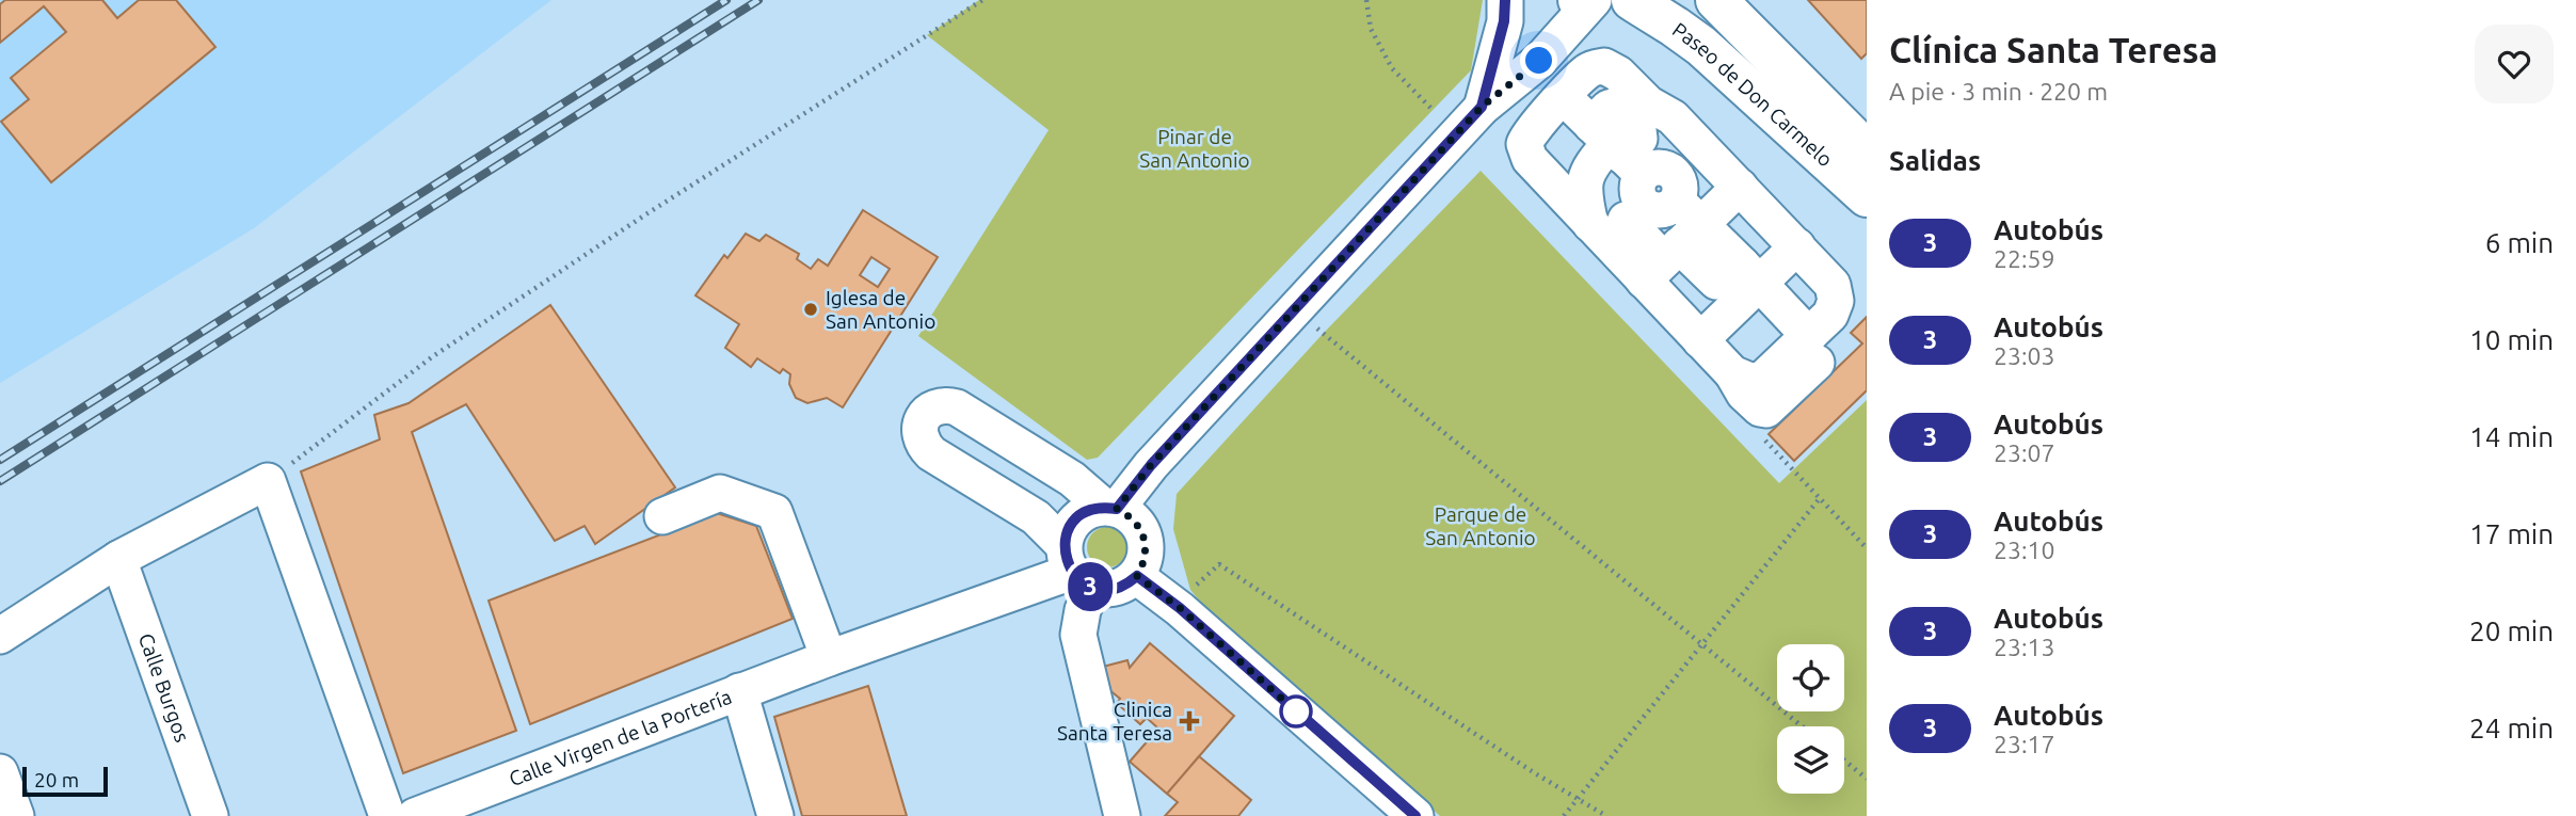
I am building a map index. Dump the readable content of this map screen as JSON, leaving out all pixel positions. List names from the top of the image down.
{
  "streets": {
    "highway": ["Paseo de Don Carmelo"],
    "street": ["Calle Burgos", "Calle Virgen de la Portería"]
  },
  "parks": ["Pinar de San Antonio", "Parque de San Antonio"],
  "places": {
    "other": ["Iglesa de San Antonio"],
    "health": ["Clinica Santa Teresa"]
  },
  "lines": ["bus line 3"],
  "scale_bar": "20 m",
  "page": {
    "on_map": "3",
    "heading": [
      ["Clínica Santa Teresa", "A pie · 3 min · 220 m"],
      "Salidas"
    ],
    "list": [
      {
        "mark": "3",
        "name": "Autobús",
        "note": "22:59",
        "value": "6 min"
      },
      {
        "mark": "3",
        "name": "Autobús",
        "note": "23:03",
        "value": "10 min"
      },
      {
        "mark": "3",
        "name": "Autobús",
        "note": "23:07",
        "value": "14 min"
      },
      {
        "mark": "3",
        "name": "Autobús",
        "note": "23:10",
        "value": "17 min"
      },
      {
        "mark": "3",
        "name": "Autobús",
        "note": "23:13",
        "value": "20 min"
      },
      {
        "mark": "3",
        "name": "Autobús",
        "note": "23:17",
        "value": "24 min"
      }
    ],
    "scale": "20 m"
  }
}
